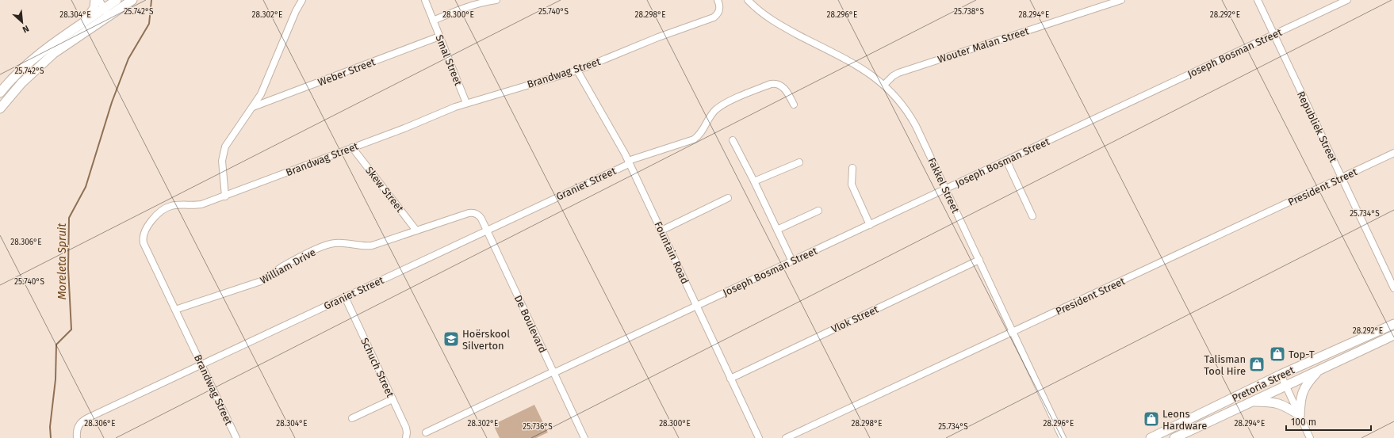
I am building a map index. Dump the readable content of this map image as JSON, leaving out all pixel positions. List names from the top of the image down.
{
  "streets": {
    "main road": ["Pretoria Street"],
    "street": [
      "Wouter Malan Street",
      "Joseph Bosman Street",
      "Smal Street",
      "Weber Street",
      "Brandwag Street",
      "Republiek Street",
      "Graniet Street",
      "Fakkel Street",
      "President Street",
      "Skew Street",
      "Fountain Road",
      "William Drive",
      "Vlok Street",
      "De Boulevard",
      "Schuch Street"
    ]
  },
  "crossings": [
    ["Wouter Malan Street", "Fakkel Street"],
    ["Joseph Bosman Street", "Republiek Street"],
    ["Joseph Bosman Street", "Fakkel Street"],
    ["Joseph Bosman Street", "Fountain Road"],
    ["Joseph Bosman Street", "De Boulevard"],
    ["Smal Street", "Weber Street"],
    ["Smal Street", "Brandwag Street"],
    ["Brandwag Street", "Graniet Street"],
    ["Brandwag Street", "Skew Street"],
    ["Brandwag Street", "Fountain Road"],
    ["Brandwag Street", "William Drive"],
    ["Republiek Street", "President Street"],
    ["Graniet Street", "Fountain Road"],
    ["Graniet Street", "De Boulevard"],
    ["Graniet Street", "Schuch Street"],
    ["Fakkel Street", "President Street"],
    ["Fakkel Street", "Vlok Street"],
    ["Skew Street", "William Drive"],
    ["Fountain Road", "Vlok Street"],
    ["William Drive", "De Boulevard"]
  ],
  "water": ["Moreleta Spruit"],
  "places": {
    "school or university": ["Hoërskool Silverton"],
    "shop": ["Top-T", "Talisman Tool Hire", "Leons Hardware"]
  },
  "scale_bar": "100 m",
  "north": "bottom right",
  "coordinates": [
    "25.740°S",
    "25.742°S",
    "25.738°S",
    "28.304°E",
    "28.302°E",
    "28.300°E",
    "28.298°E",
    "28.296°E",
    "28.294°E",
    "28.292°E",
    "25.734°S",
    "28.306°E",
    "25.736°S"
  ]
}
